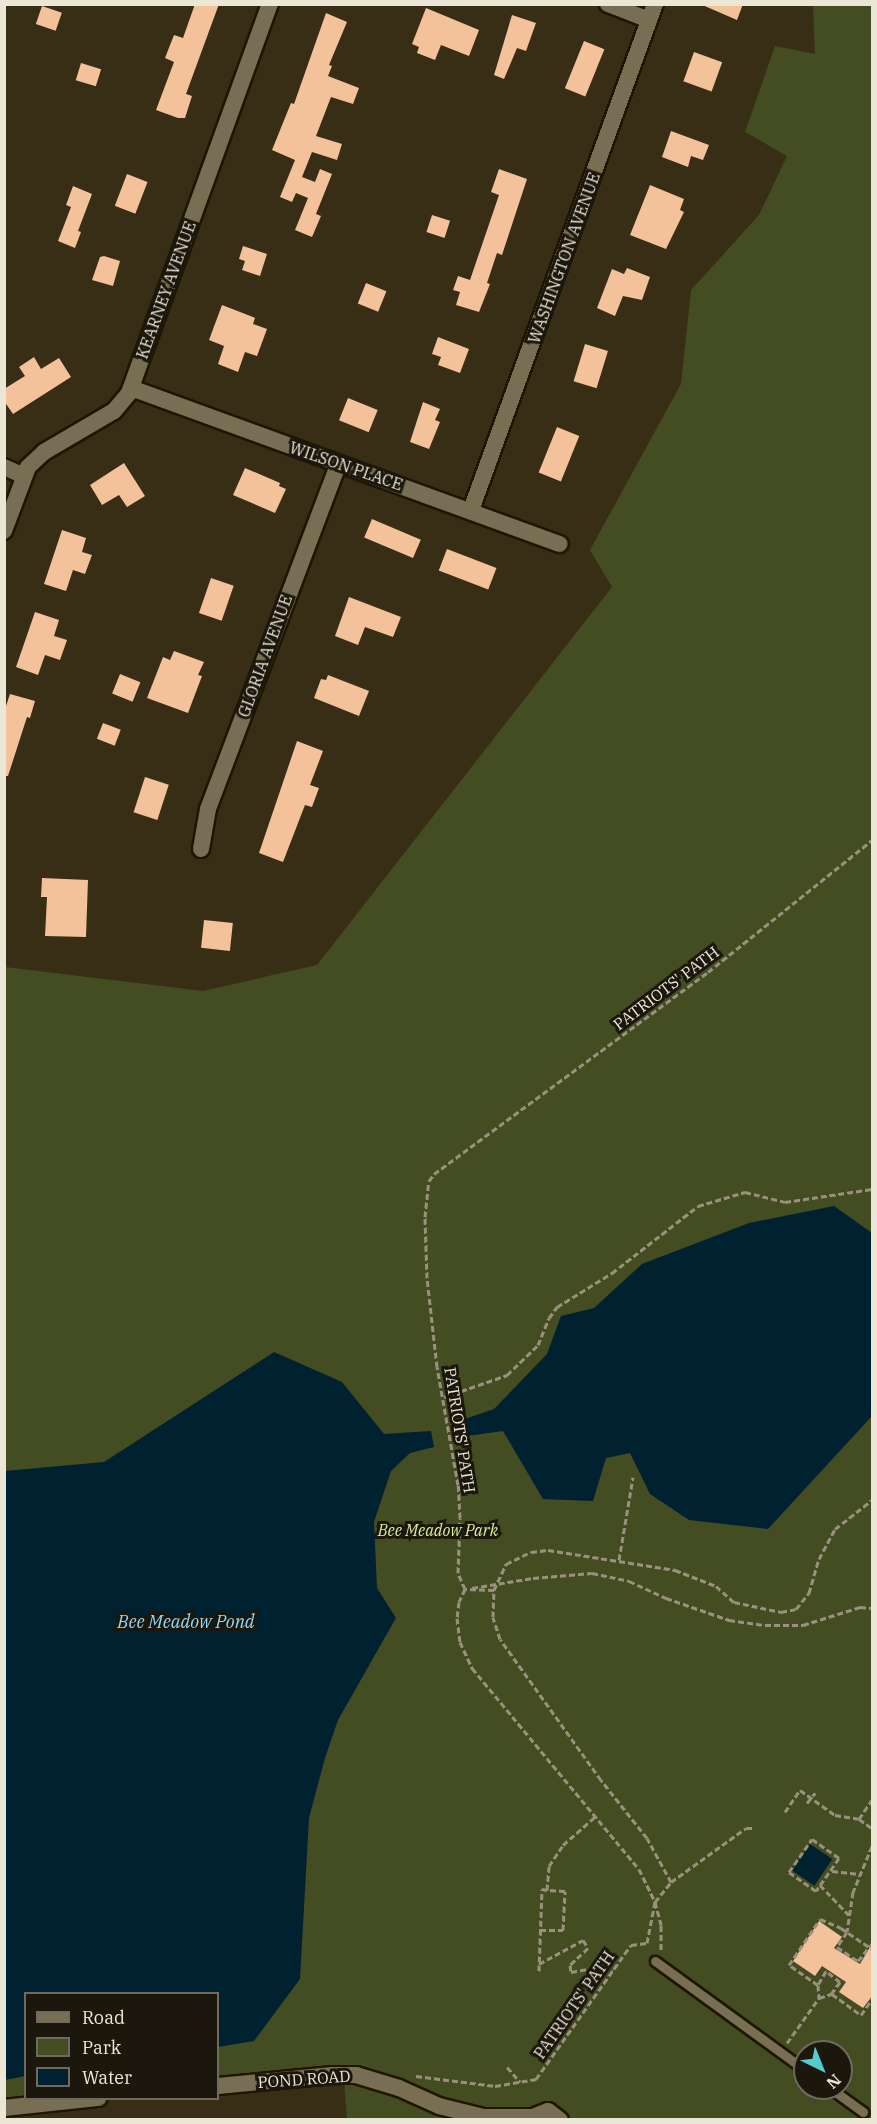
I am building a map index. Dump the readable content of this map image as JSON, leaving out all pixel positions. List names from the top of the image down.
{
  "streets": {
    "street": [
      "WASHINGTON AVENUE",
      "KEARNEY AVENUE",
      "WILSON PLACE",
      "GLORIA AVENUE",
      "POND ROAD"
    ],
    "path": ["PATRIOTS' PATH"]
  },
  "crossings": [
    ["WASHINGTON AVENUE", "WILSON PLACE"],
    ["KEARNEY AVENUE", "WILSON PLACE"],
    ["WILSON PLACE", "GLORIA AVENUE"]
  ],
  "water": ["Bee Meadow Pond"],
  "parks": ["Bee Meadow Park"],
  "legend": ["Road", "Park", "Water"],
  "north": "bottom right"
}
